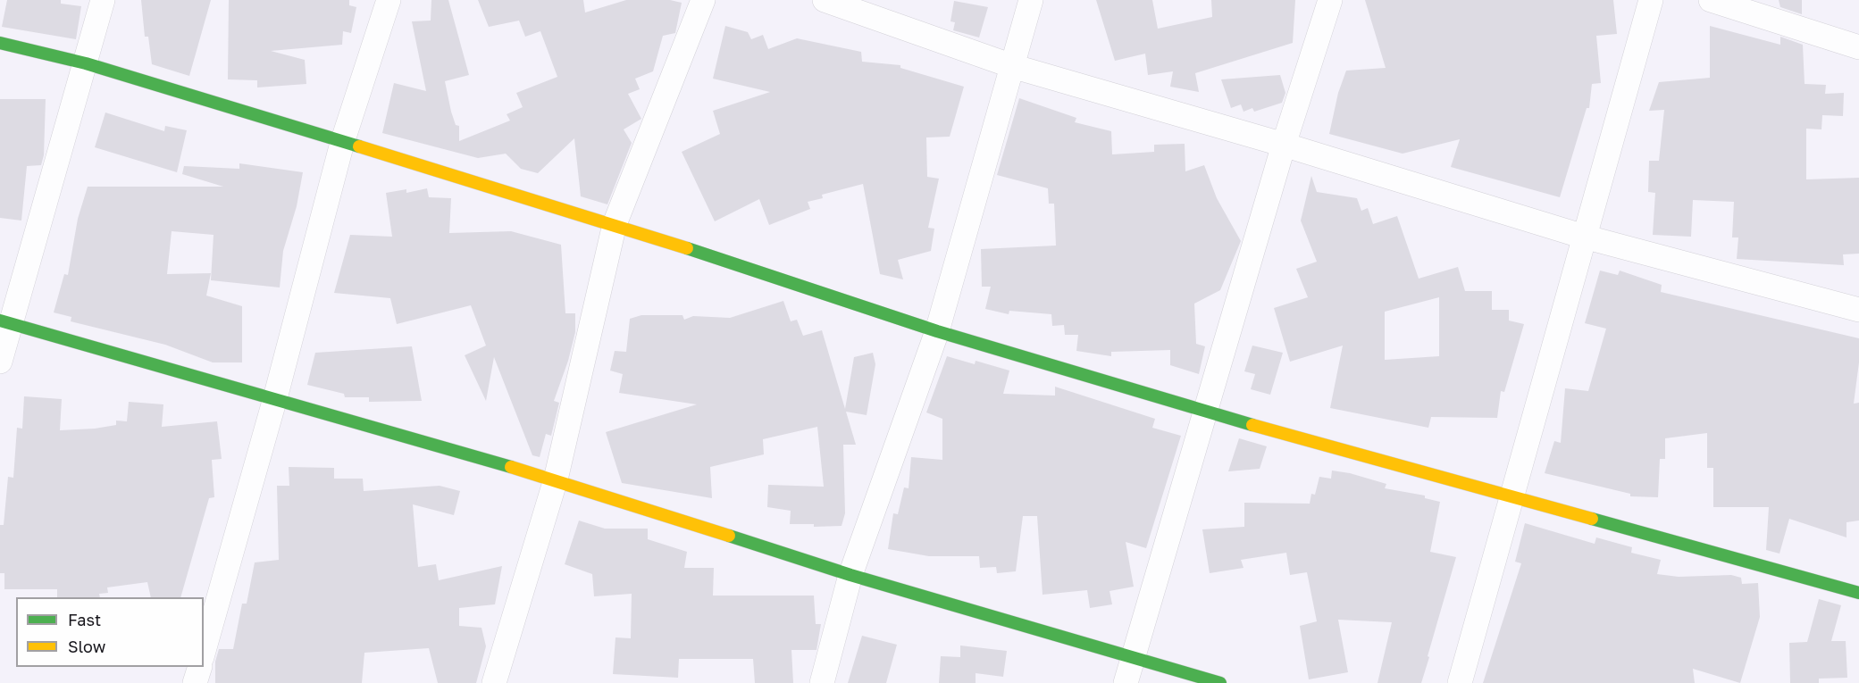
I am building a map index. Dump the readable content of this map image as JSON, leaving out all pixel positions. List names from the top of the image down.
{
  "legend": ["Fast", "Slow"]
}
